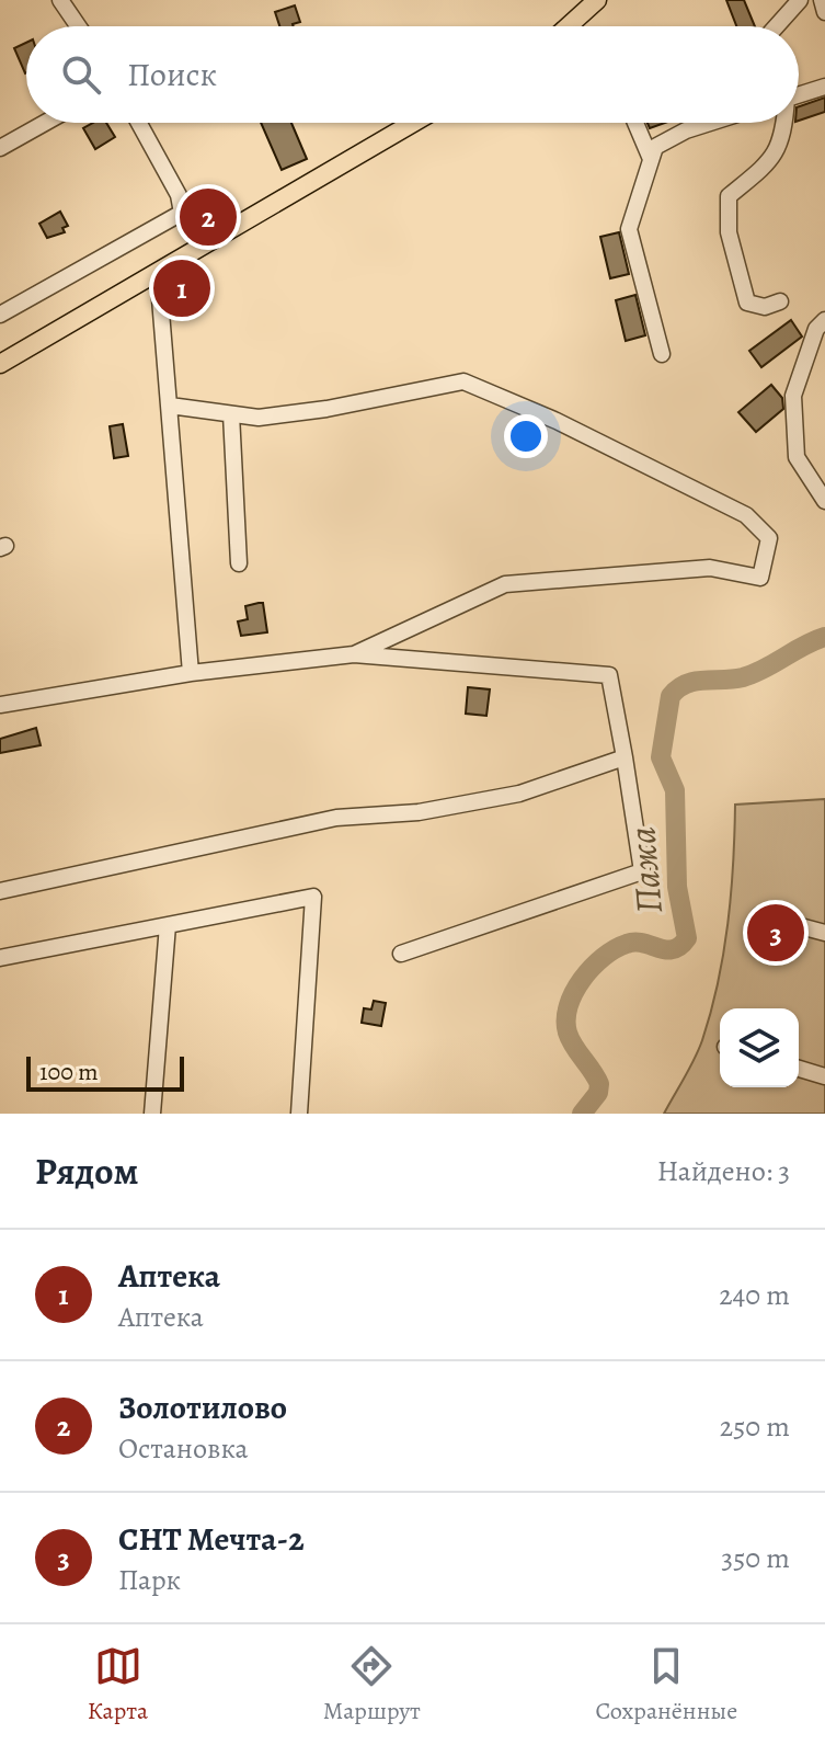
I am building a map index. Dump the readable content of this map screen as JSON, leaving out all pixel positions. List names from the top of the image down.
{
  "water": ["Пажа"],
  "scale_bar": "100 m",
  "page": {
    "search": "Поиск",
    "pins": ["2", "1", "3"],
    "scale": "100 m",
    "heading": ["Рядом", "Найдено: 3"],
    "list": [
      {
        "mark": "1",
        "name": "Аптека",
        "note": "Аптека",
        "value": "240 m"
      },
      {
        "mark": "2",
        "name": "Золотилово",
        "note": "Остановка",
        "value": "250 m"
      },
      {
        "mark": "3",
        "name": "СНТ Мечта-2",
        "note": "Парк",
        "value": "350 m"
      }
    ],
    "nav": ["Карта", "Маршрут", "Сохранённые"]
  }
}
